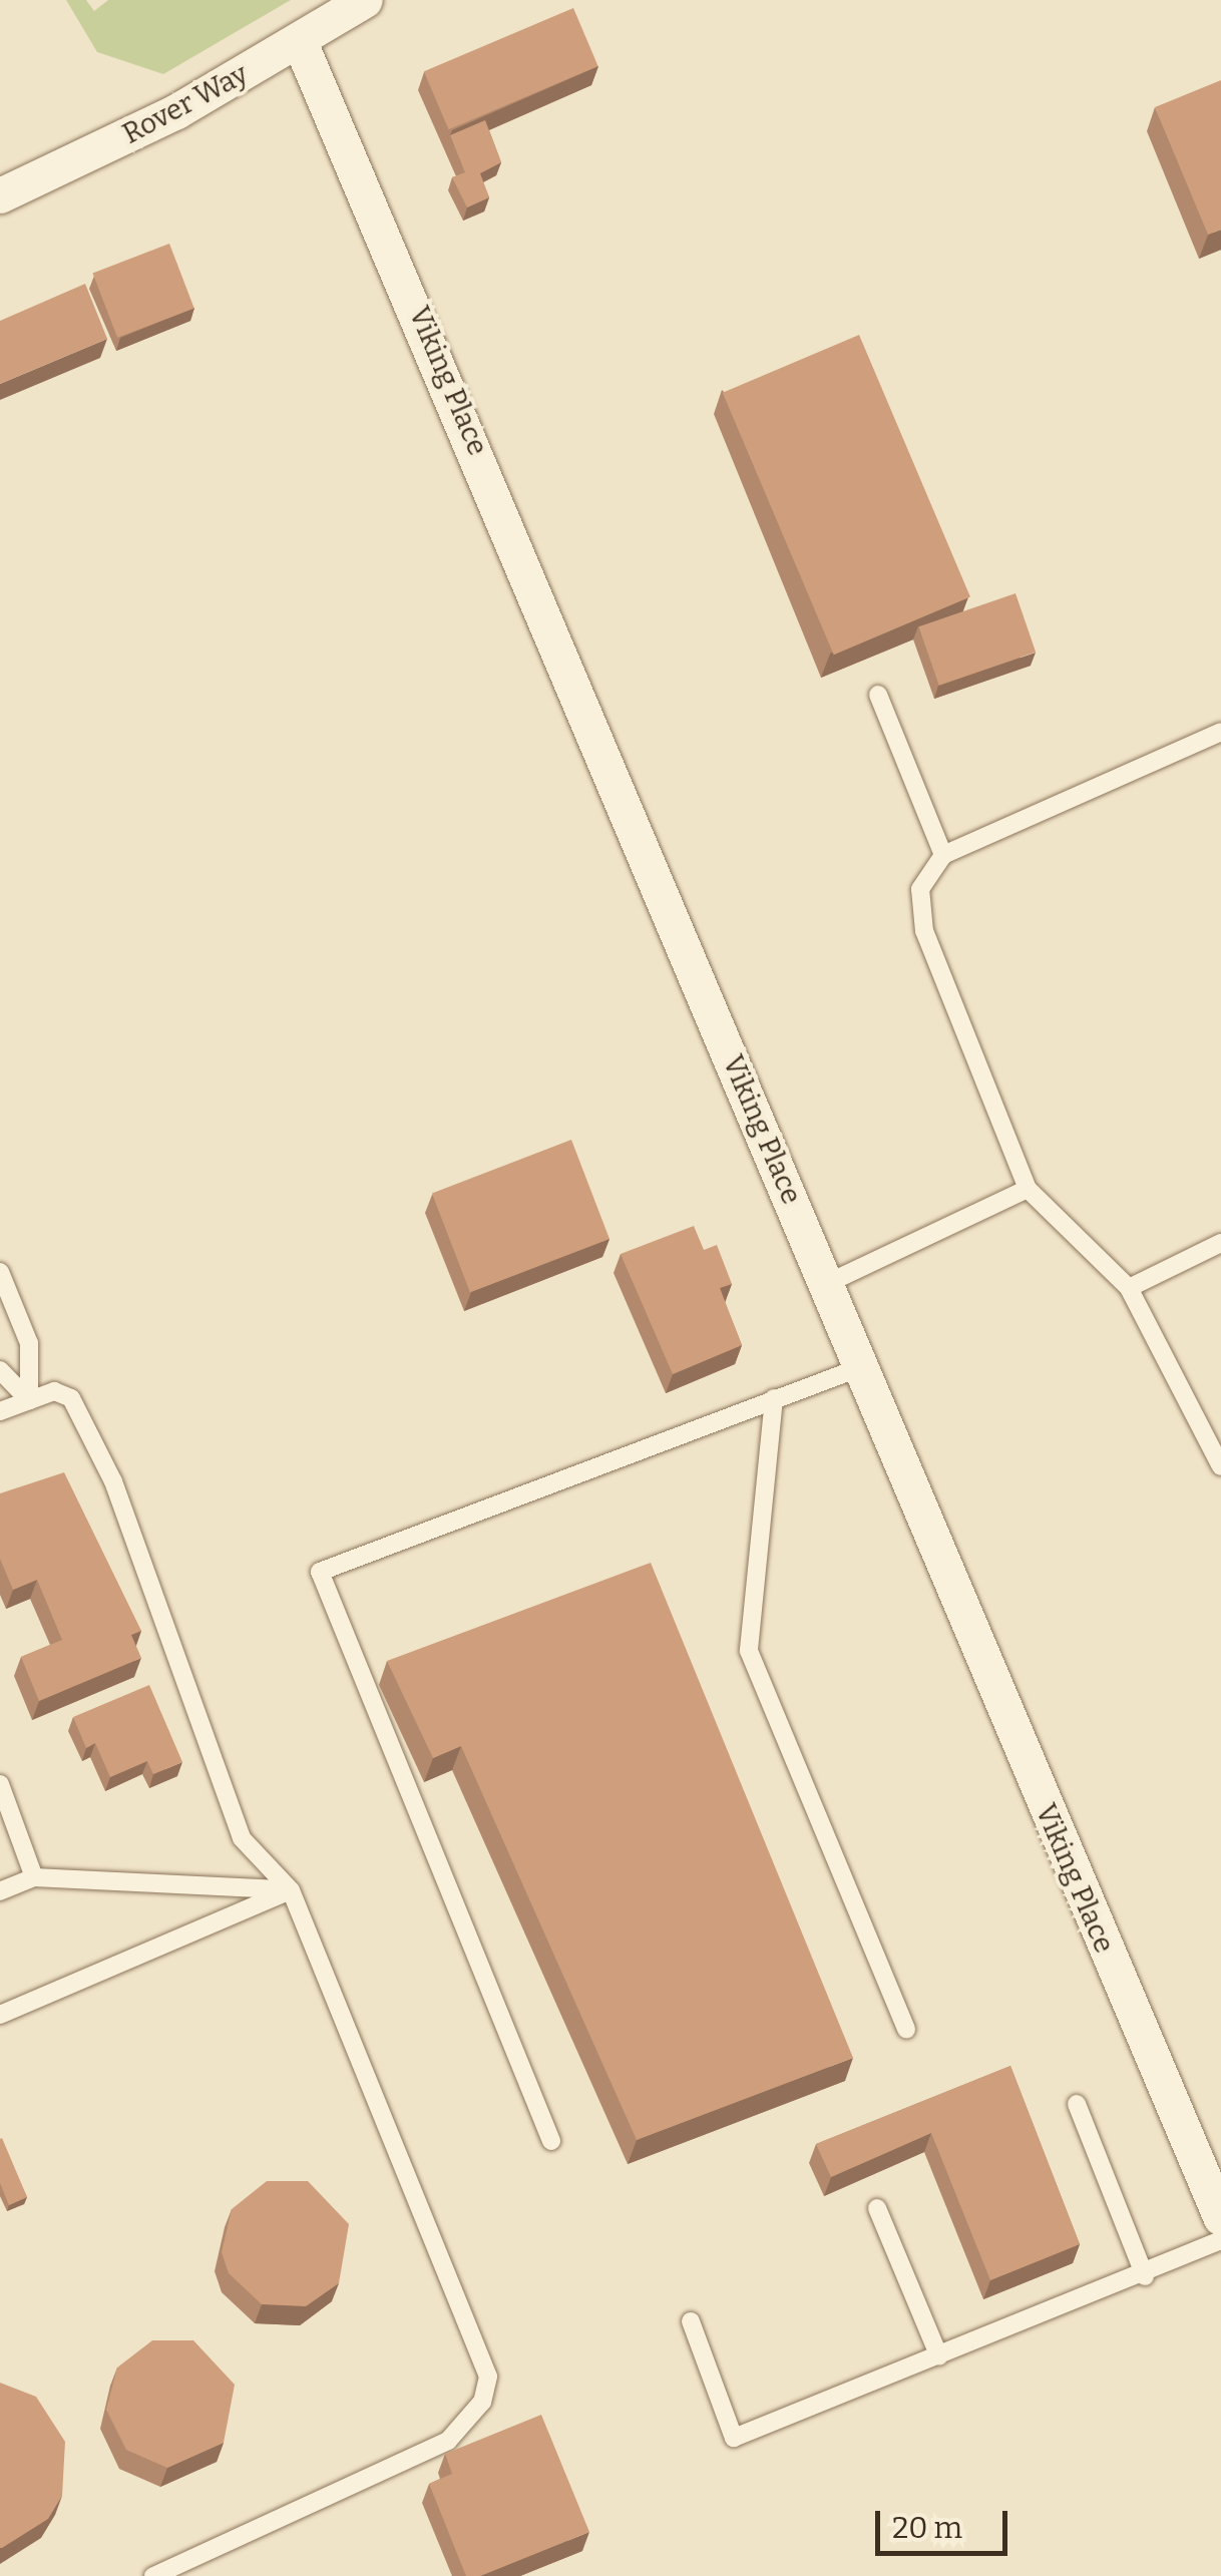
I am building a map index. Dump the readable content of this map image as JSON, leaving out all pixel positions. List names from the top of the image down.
{
  "streets": {
    "street": ["Rover Way", "Viking Place"]
  },
  "crossings": [
    ["Rover Way", "Viking Place"]
  ],
  "scale_bar": "20 m"
}
